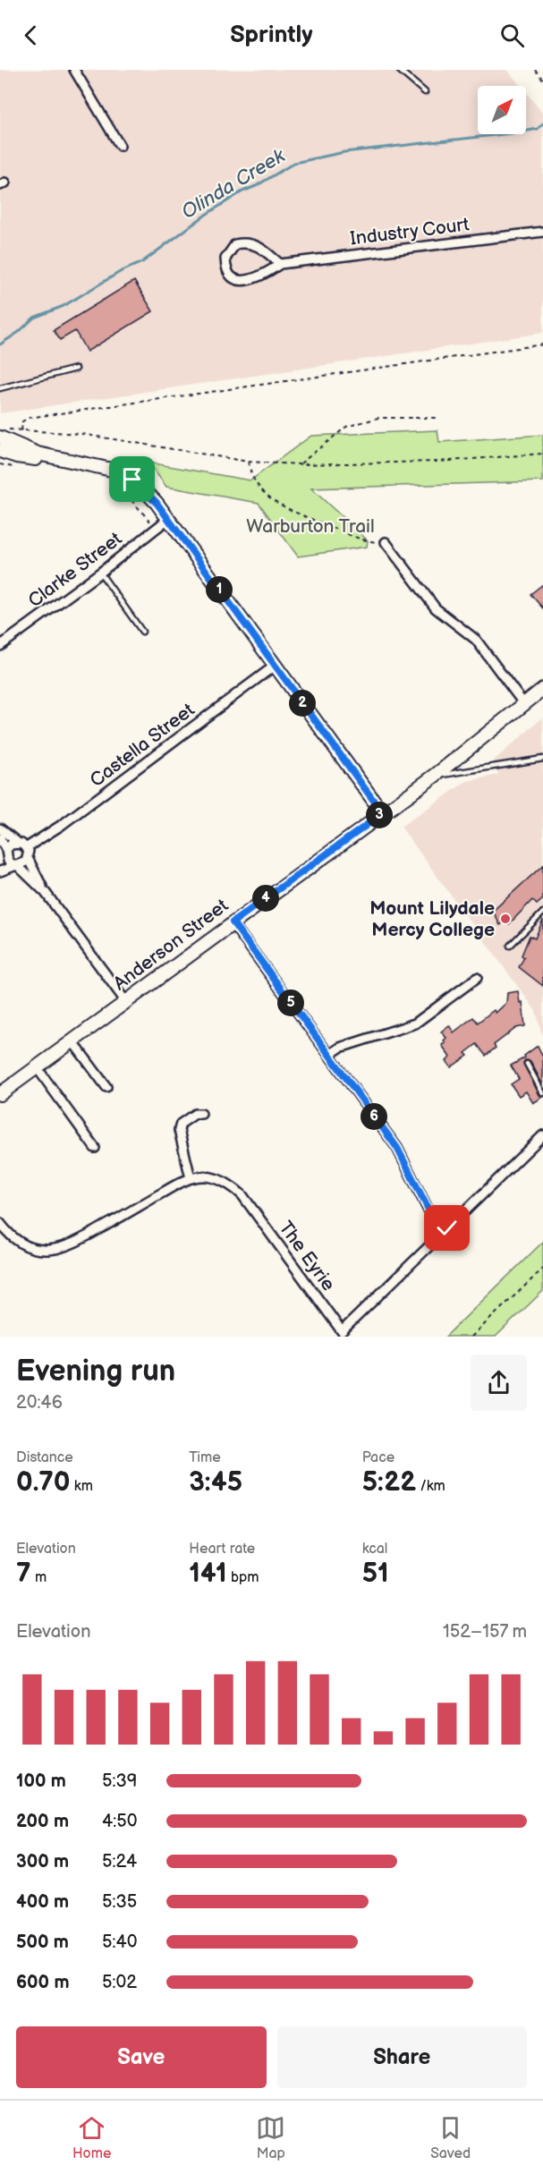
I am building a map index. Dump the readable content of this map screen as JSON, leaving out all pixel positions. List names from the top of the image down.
{
  "streets": {
    "main road": ["Anderson Street"],
    "street": [
      "Industry Court",
      "Clarke Street",
      "Castella Street",
      "The Eyrie"
    ]
  },
  "water": ["Olinda Creek"],
  "parks": ["Warburton Trail"],
  "places": ["Mount Lilydale Mercy College"],
  "north": "top right",
  "page": {
    "header": "Sprintly",
    "pins": [
      "1",
      "2",
      "3",
      "4",
      "5",
      "6"
    ],
    "heading": ["Evening run", "20:46"],
    "stats": [
      ["Distance", "0.70 km"],
      ["Time", "3:45"],
      ["Pace", "5:22 /km"],
      ["Elevation", "7 m"],
      ["Heart rate", "141 bpm"],
      ["kcal", "51"]
    ],
    "chart": ["Elevation", "152–157 m"],
    "list": [
      {
        "name": "100 m",
        "note": "5:39"
      },
      {
        "name": "200 m",
        "note": "4:50"
      },
      {
        "name": "300 m",
        "note": "5:24"
      },
      {
        "name": "400 m",
        "note": "5:35"
      },
      {
        "name": "500 m",
        "note": "5:40"
      },
      {
        "name": "600 m",
        "note": "5:02"
      }
    ],
    "buttons": ["Save", "Share"],
    "tabs": ["Home", "Map", "Saved"]
  }
}
